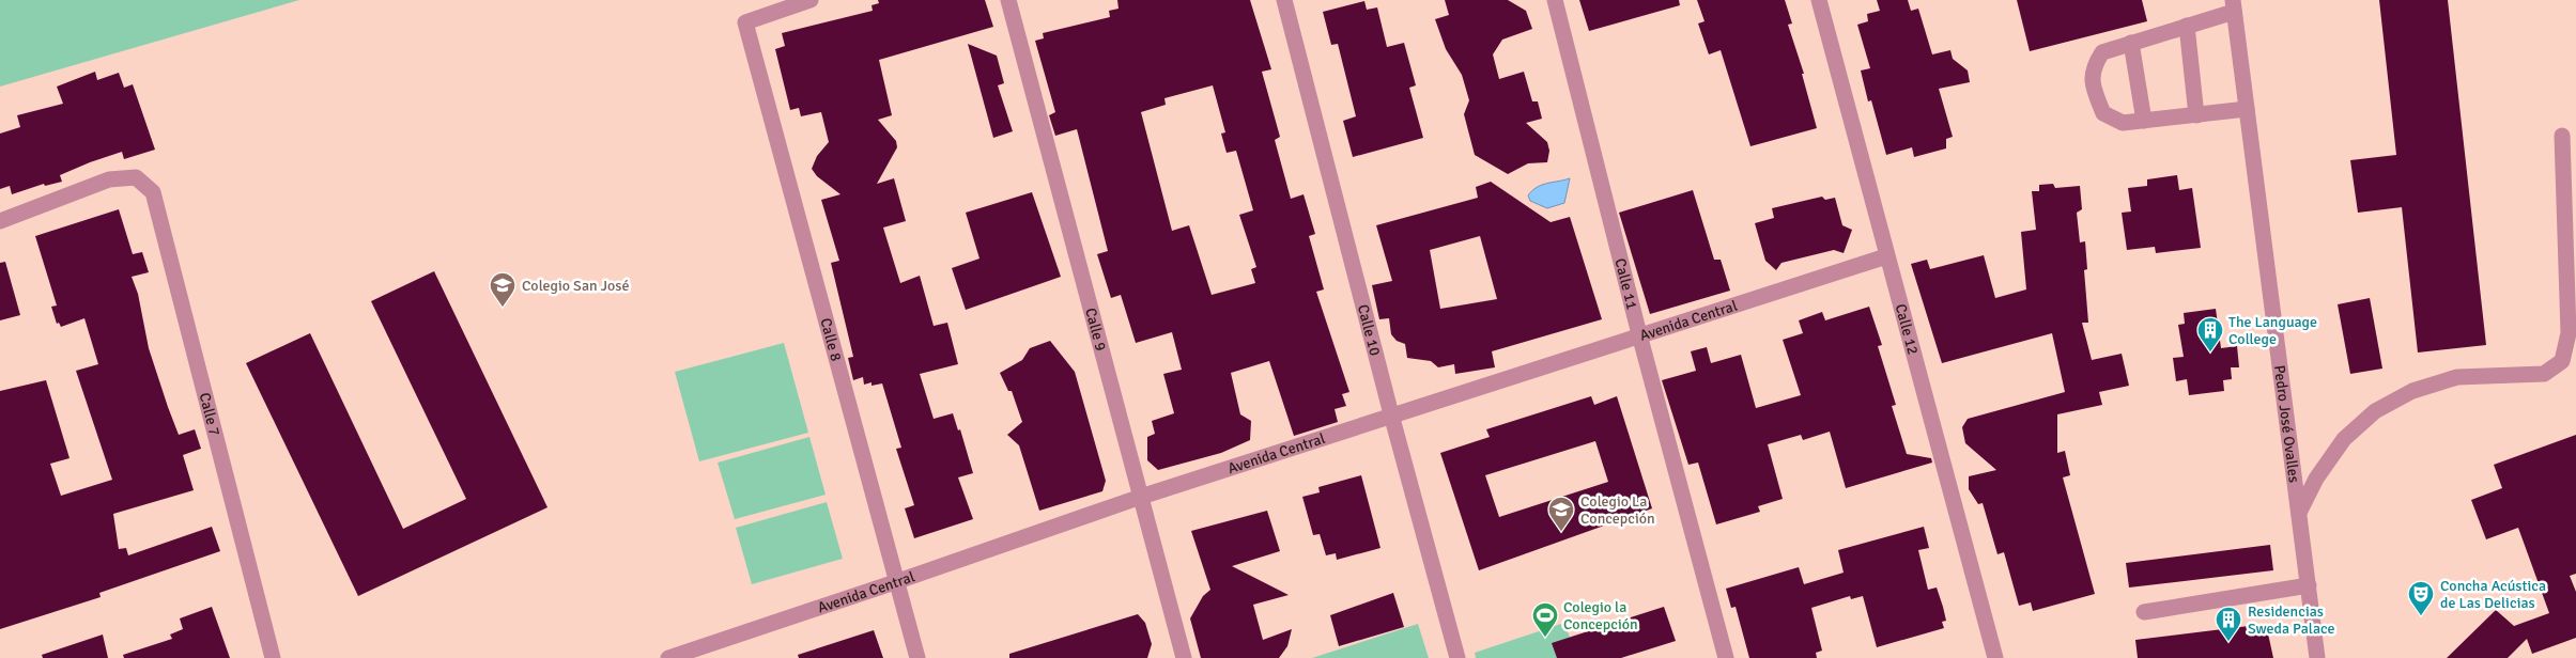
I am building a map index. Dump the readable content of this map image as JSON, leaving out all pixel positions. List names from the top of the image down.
{
  "streets": {
    "street": [
      "Calle 11",
      "Avenida Central",
      "Calle 9",
      "Calle 10",
      "Calle 12",
      "Calle 8",
      "Calle 7",
      "Pedro José Ovalles"
    ]
  },
  "crossings": [
    ["Calle 11", "Avenida Central"],
    ["Avenida Central", "Calle 9"],
    ["Avenida Central", "Calle 10"],
    ["Avenida Central", "Calle 12"],
    ["Avenida Central", "Calle 8"]
  ],
  "places": {
    "school or university": ["Colegio San José", "Colegio La Concepción"],
    "building": ["The Language College", "Residencias Sweda Palace"],
    "theatre": ["Concha Acústica de Las Delicias"],
    "sports": ["Colegio la Concepción"]
  }
}
